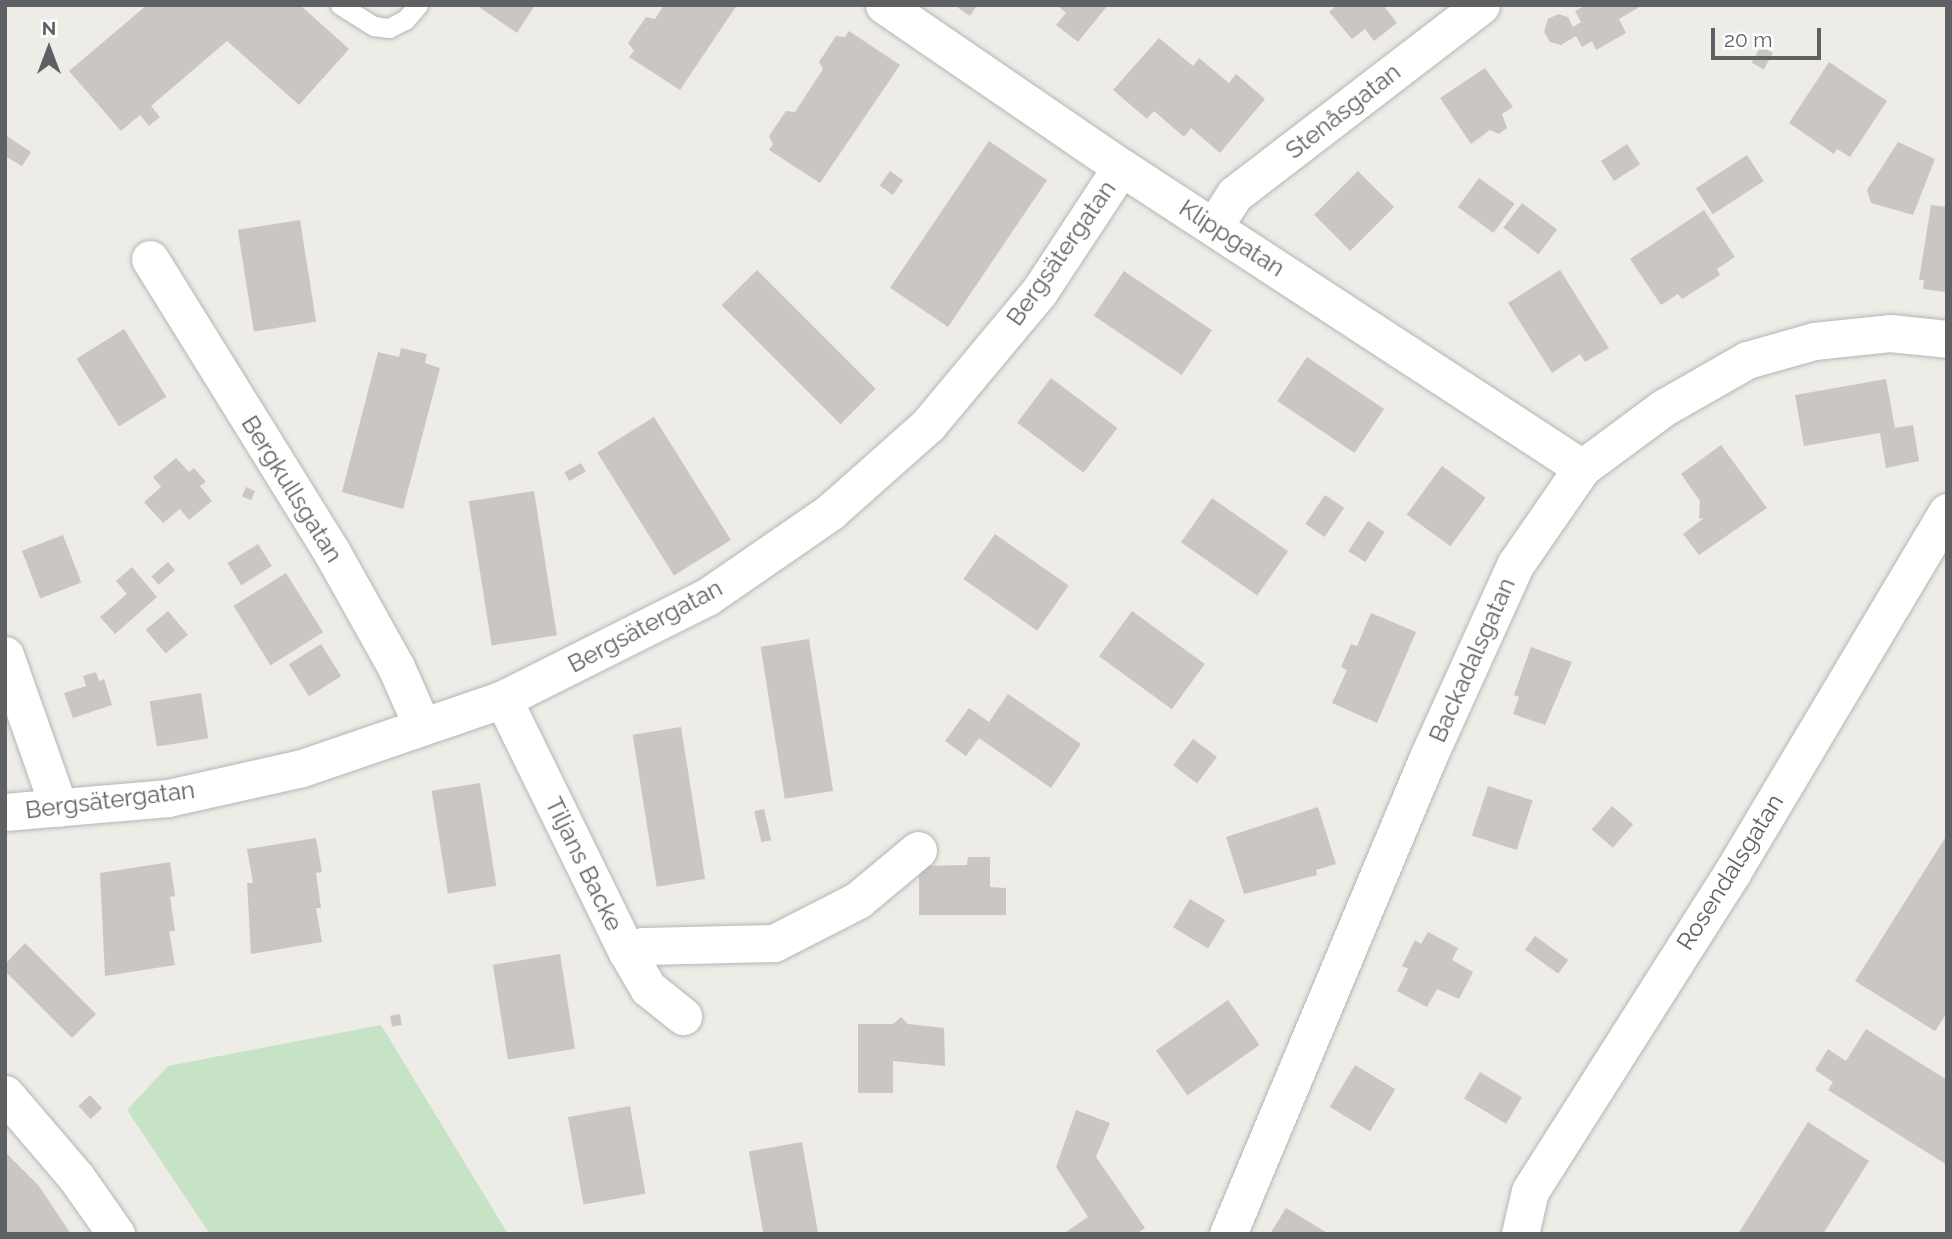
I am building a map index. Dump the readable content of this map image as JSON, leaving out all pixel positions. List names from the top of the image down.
{
  "streets": {
    "street": [
      "Stenåsgatan",
      "Klippgatan",
      "Bergsätergatan",
      "Bergkullsgatan",
      "Backadalsgatan",
      "Tiljans Backe",
      "Rosendalsgatan"
    ]
  },
  "crossings": [
    ["Stenåsgatan", "Klippgatan"],
    ["Klippgatan", "Bergsätergatan"],
    ["Klippgatan", "Backadalsgatan"],
    ["Bergsätergatan", "Bergkullsgatan"],
    ["Bergsätergatan", "Tiljans Backe"]
  ],
  "scale_bar": "20 m",
  "north": "top"
}
